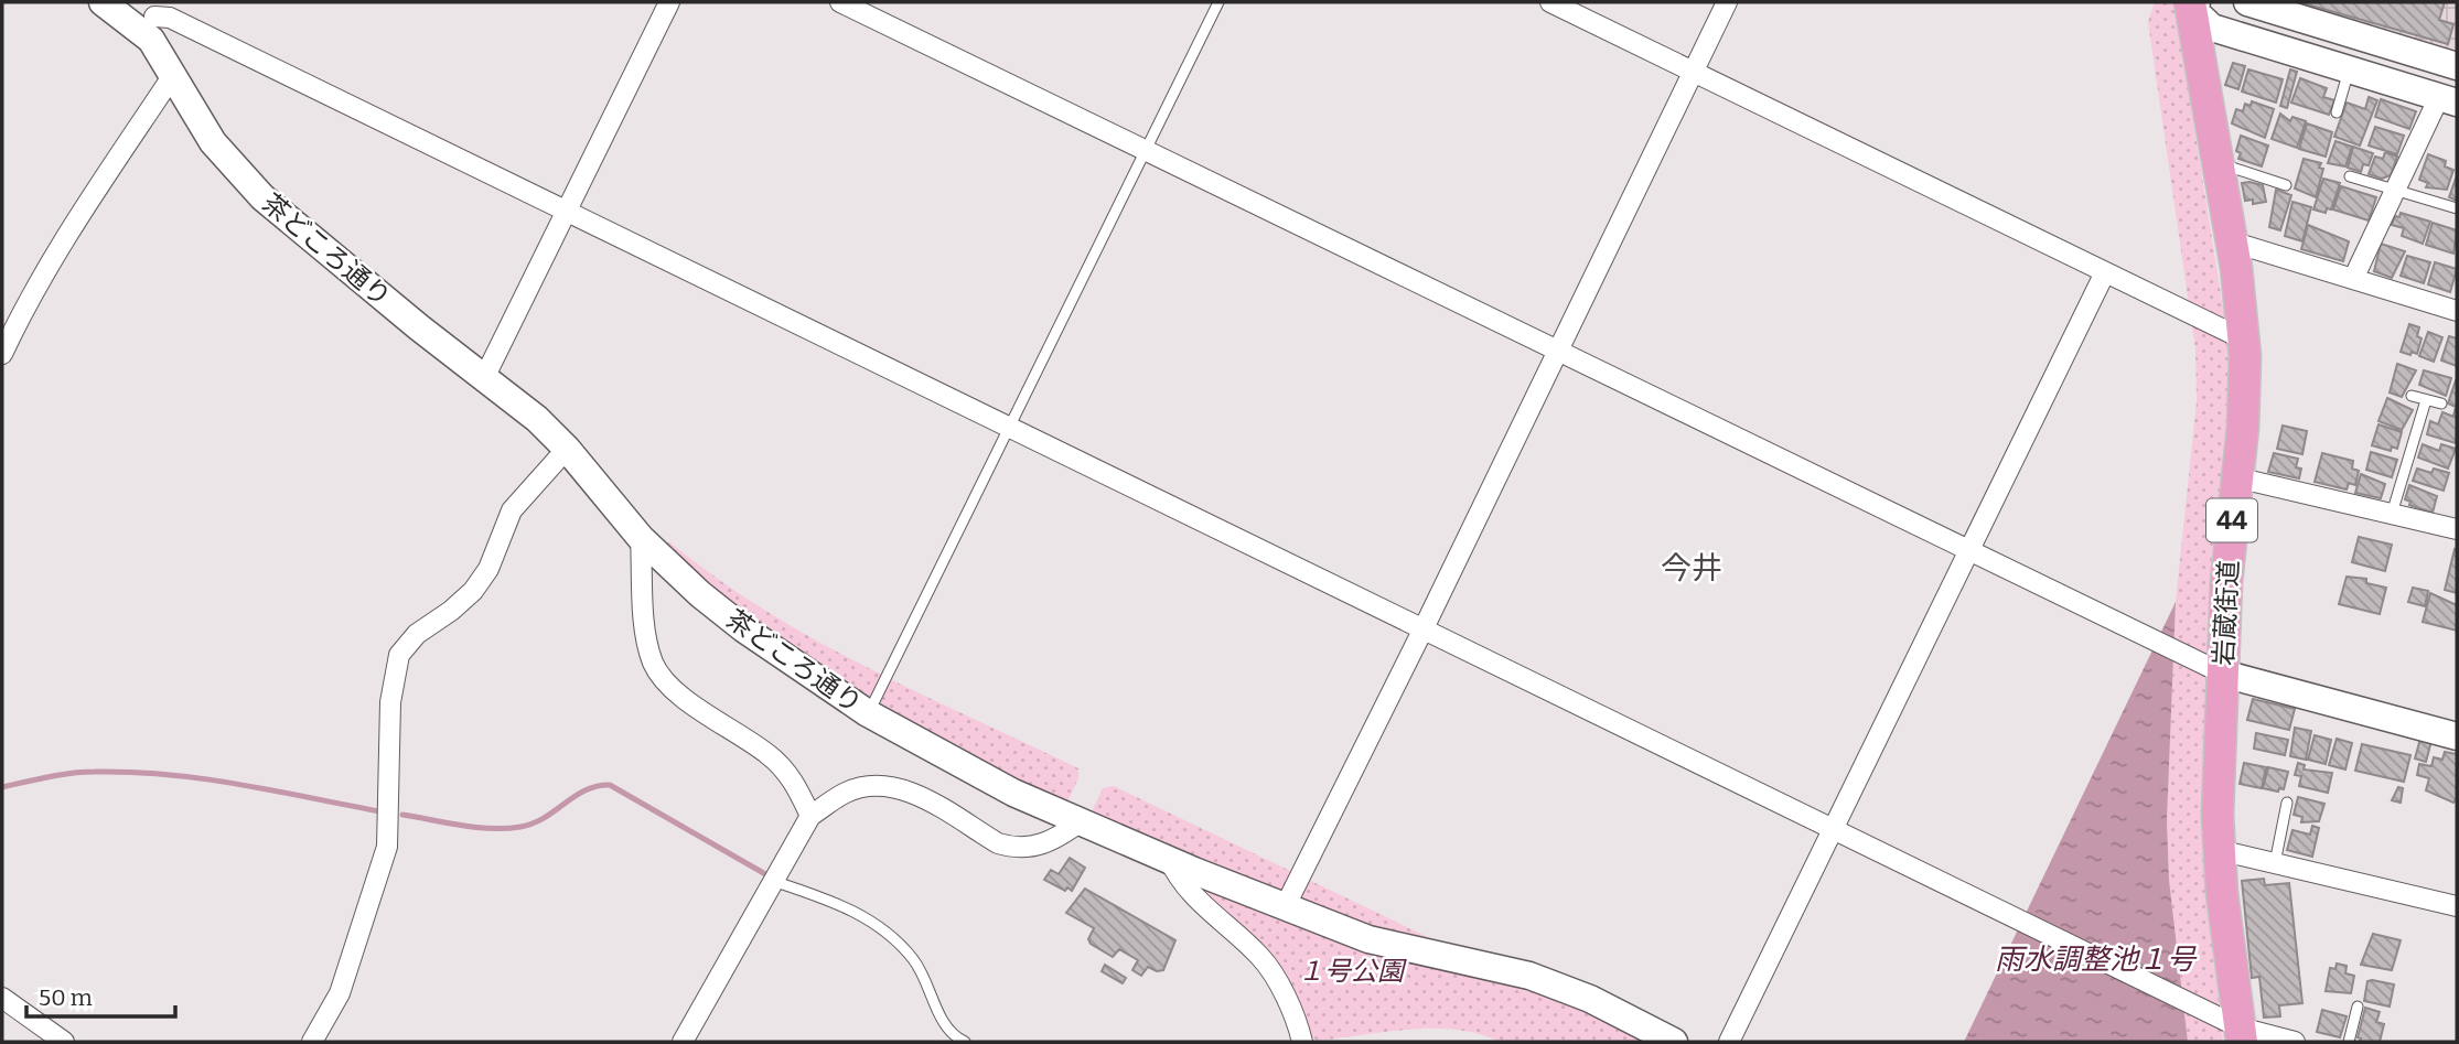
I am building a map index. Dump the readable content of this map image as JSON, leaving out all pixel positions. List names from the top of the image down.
{
  "streets": {
    "main road": ["44", "岩蔵街道"],
    "street": ["茶どころ通り"]
  },
  "districts": ["今井"],
  "water": ["雨水調整池１号"],
  "parks": ["１号公園"],
  "scale_bar": "50 m"
}
